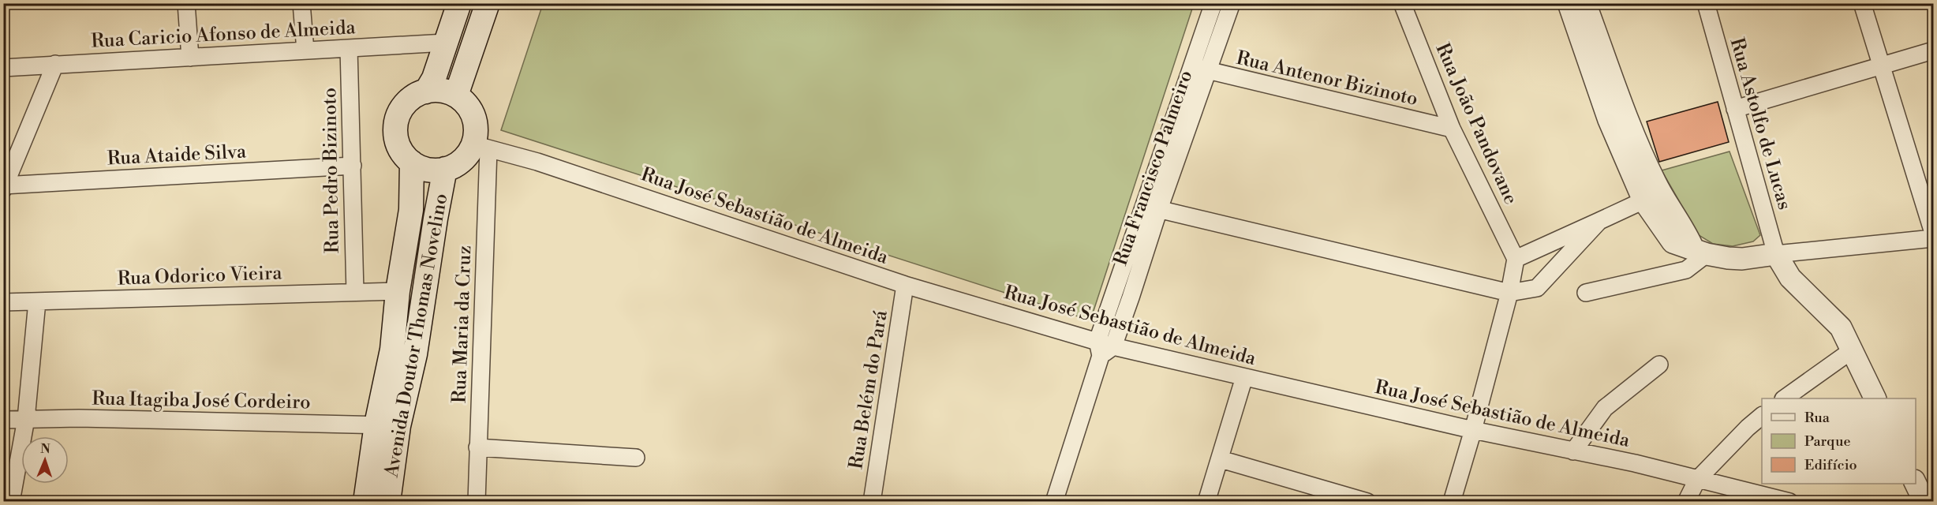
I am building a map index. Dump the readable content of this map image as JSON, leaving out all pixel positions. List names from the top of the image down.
{
  "streets": {
    "main road": ["Avenida Doutor Thomas Novelino"],
    "street": [
      "Rua Caricio Afonso de Almeida",
      "Rua Antenor Bizinoto",
      "Rua João Pandovane",
      "Rua Astolfo de Lucas",
      "Rua Ataide Silva",
      "Rua Francisco Palmeiro",
      "Rua Pedro Bizinoto",
      "Rua José Sebastião de Almeida",
      "Rua Odorico Vieira",
      "Rua Maria da Cruz",
      "Rua Belém do Pará",
      "Rua Itagiba José Cordeiro"
    ]
  },
  "crossings": [
    ["Rua Caricio Afonso de Almeida", "Rua Pedro Bizinoto"],
    ["Rua Antenor Bizinoto", "Rua João Pandovane"],
    ["Rua Antenor Bizinoto", "Rua Francisco Palmeiro"],
    ["Rua Ataide Silva", "Rua Pedro Bizinoto"],
    ["Rua Francisco Palmeiro", "Rua José Sebastião de Almeida"],
    ["Rua Pedro Bizinoto", "Rua Odorico Vieira"],
    ["Rua José Sebastião de Almeida", "Rua Maria da Cruz"],
    ["Rua José Sebastião de Almeida", "Avenida Doutor Thomas Novelino"],
    ["Rua José Sebastião de Almeida", "Rua Belém do Pará"],
    ["Rua Odorico Vieira", "Avenida Doutor Thomas Novelino"],
    ["Rua Maria da Cruz", "Avenida Doutor Thomas Novelino"],
    ["Avenida Doutor Thomas Novelino", "Rua Itagiba José Cordeiro"]
  ],
  "legend": ["Rua", "Parque", "Edifício"],
  "north": "top"
}
